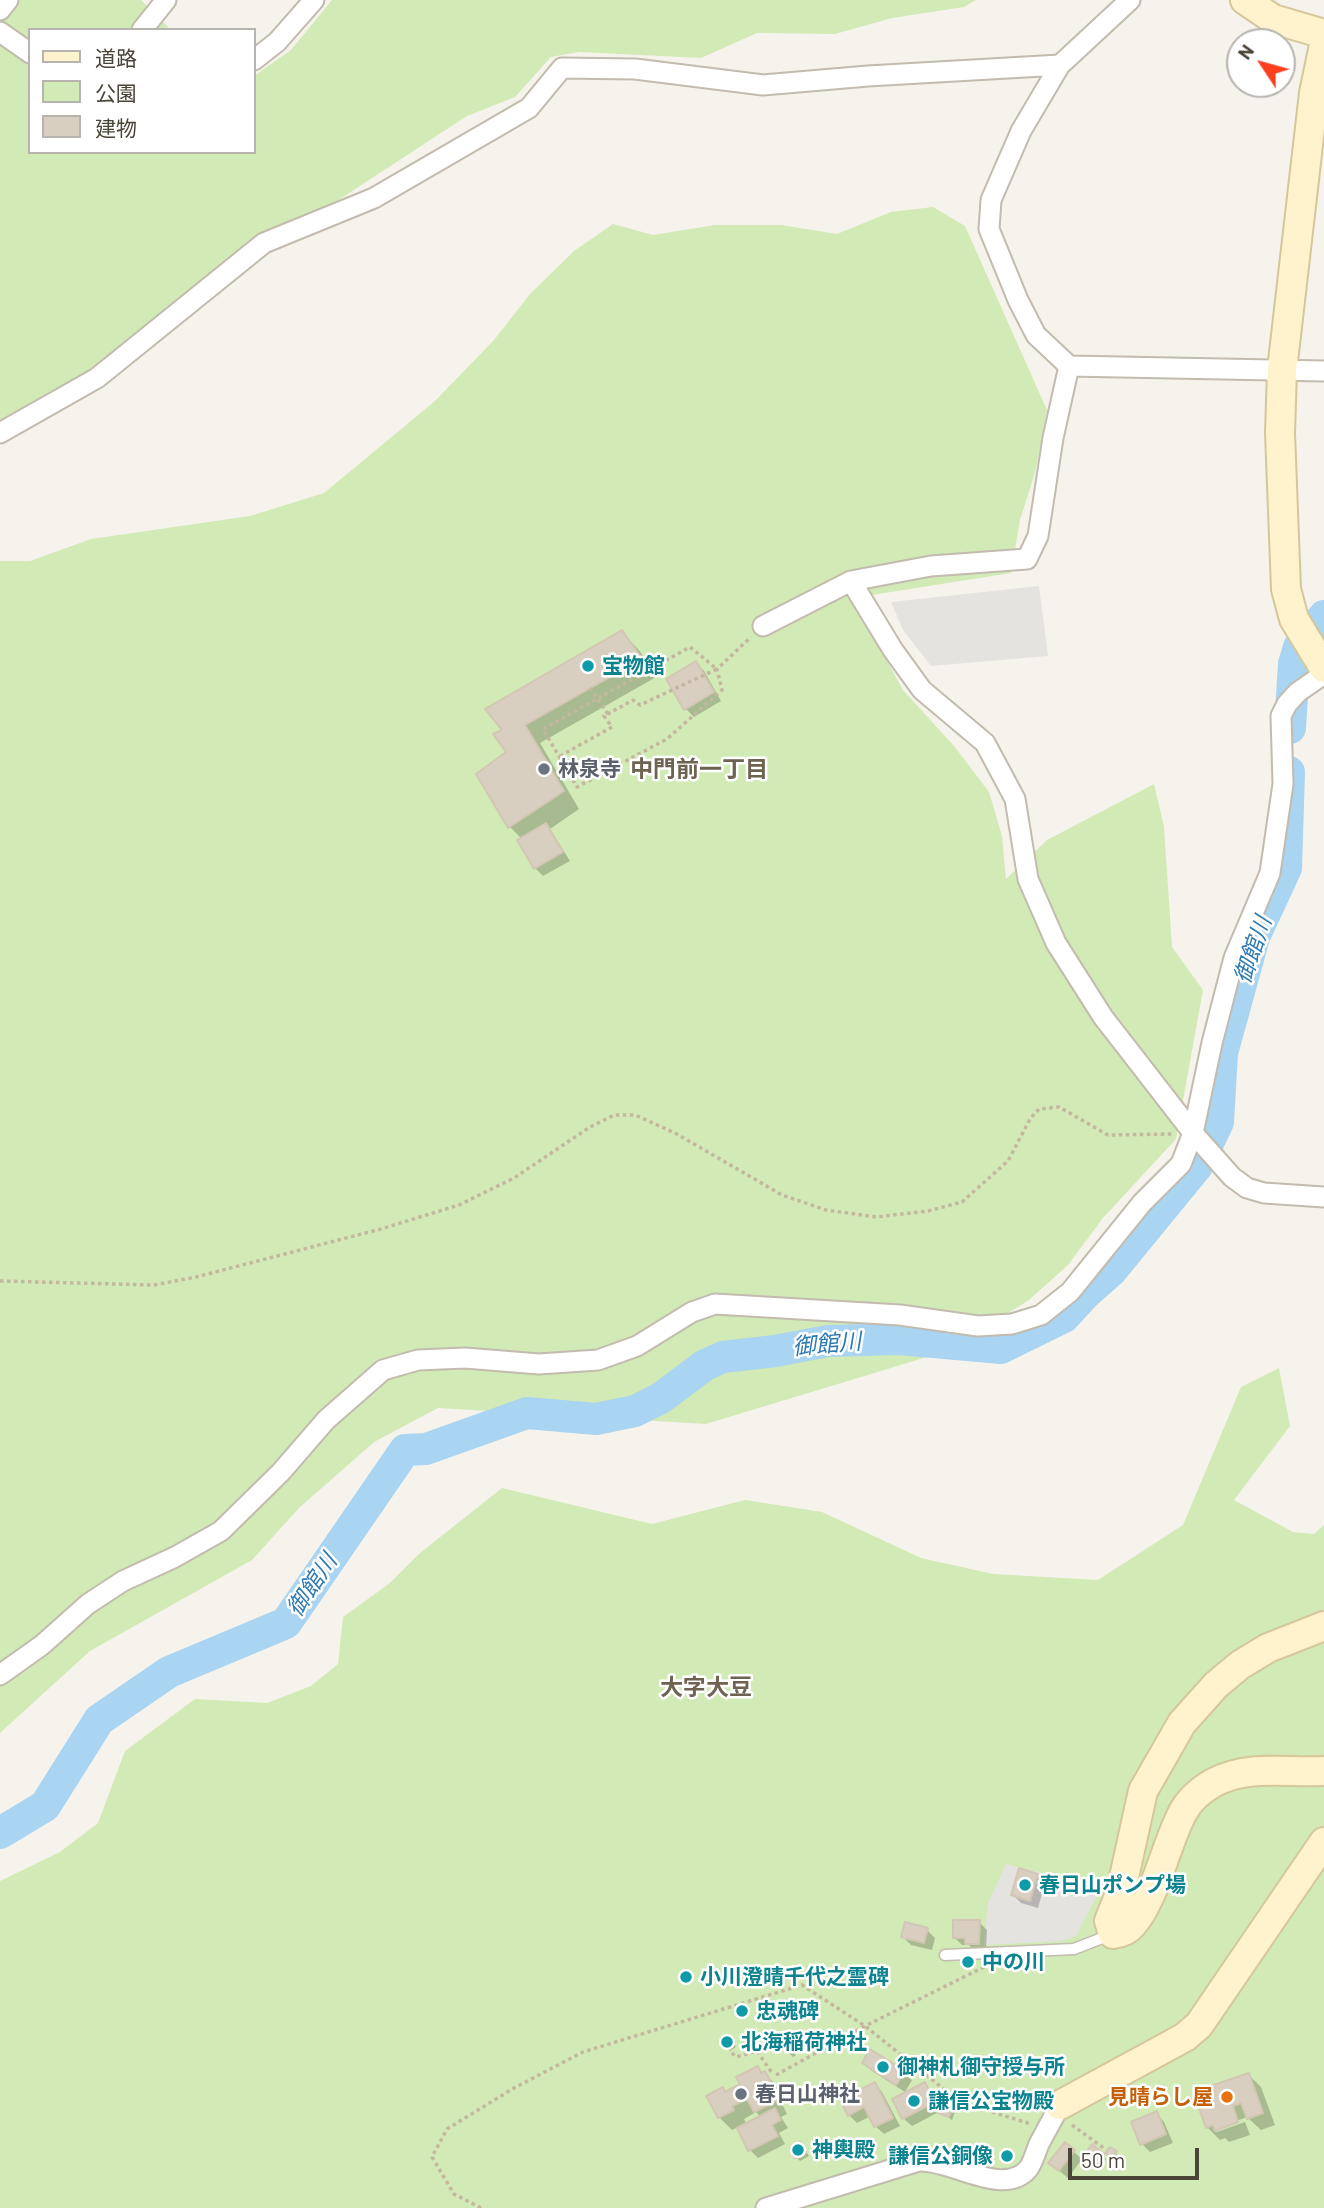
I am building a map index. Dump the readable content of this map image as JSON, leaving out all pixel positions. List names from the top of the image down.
{
  "districts": ["中門前一丁目", "大字大豆"],
  "water": ["御館川"],
  "places": [
    "宝物館",
    "林泉寺",
    "春日山ポンプ場",
    "中の川",
    "小川澄晴千代之霊碑",
    "忠魂碑",
    "北海稲荷神社",
    "御神札御守授与所",
    "春日山神社",
    "見晴らし屋",
    "謙信公宝物殿",
    "神輿殿",
    "謙信公銅像"
  ],
  "legend": ["道路", "公園", "建物"],
  "scale_bar": "50 m",
  "north": "top left"
}
